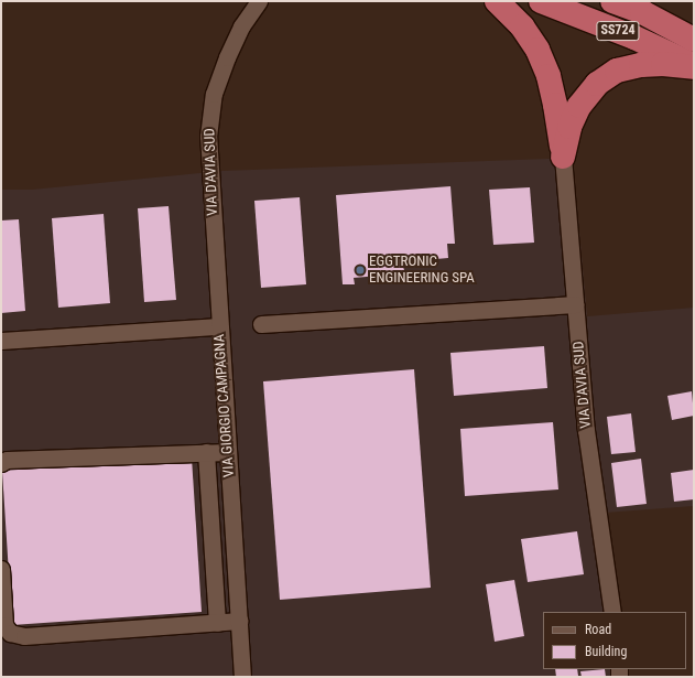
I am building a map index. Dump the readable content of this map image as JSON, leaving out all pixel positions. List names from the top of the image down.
{
  "streets": {
    "highway": ["SS724"],
    "street": ["VIA D'AVIA SUD", "VIA GIORGIO CAMPAGNA"]
  },
  "crossings": [
    ["VIA D'AVIA SUD", "VIA GIORGIO CAMPAGNA"]
  ],
  "places": ["EGGTRONIC ENGINEERING SPA"],
  "legend": ["Road", "Building"]
}
